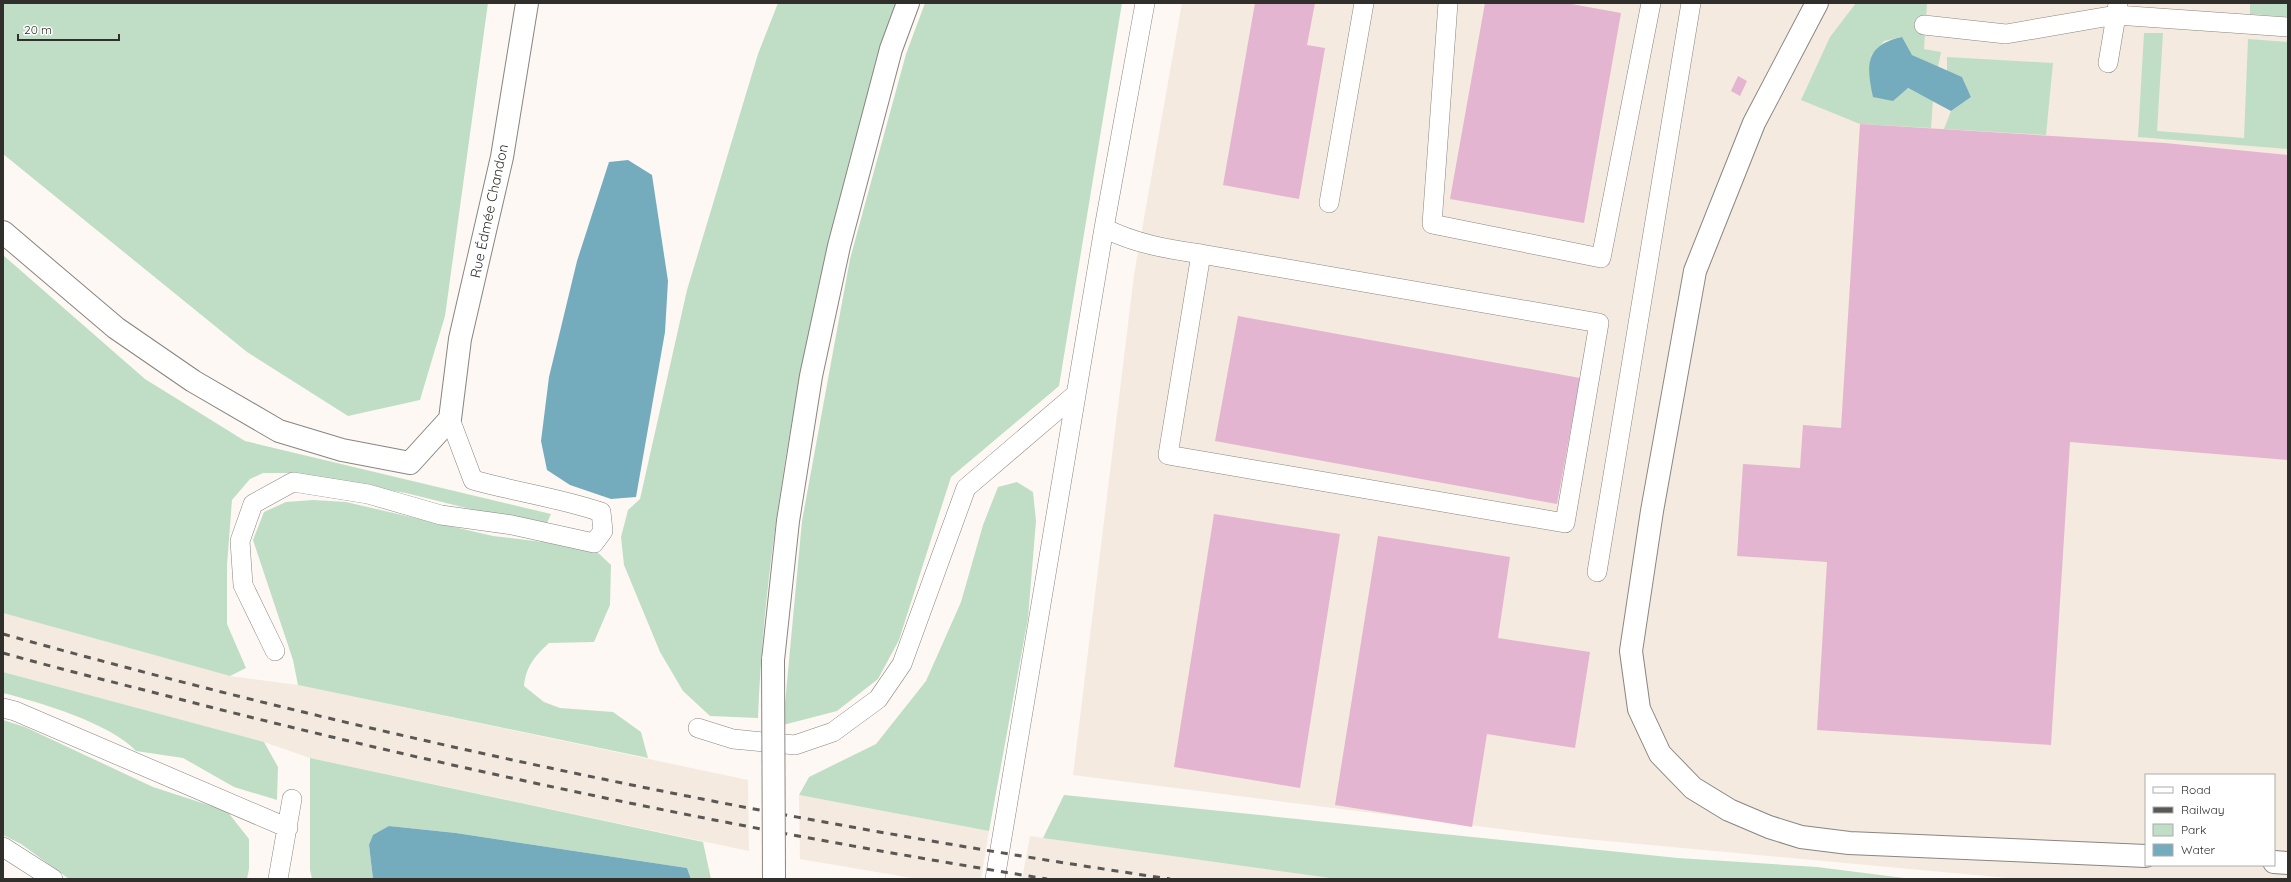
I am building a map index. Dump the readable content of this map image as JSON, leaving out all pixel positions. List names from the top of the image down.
{
  "streets": {
    "street": ["Rue Édmée Chandon"]
  },
  "legend": [
    "Road",
    "Railway",
    "Park",
    "Water"
  ],
  "scale_bar": "20 m"
}
